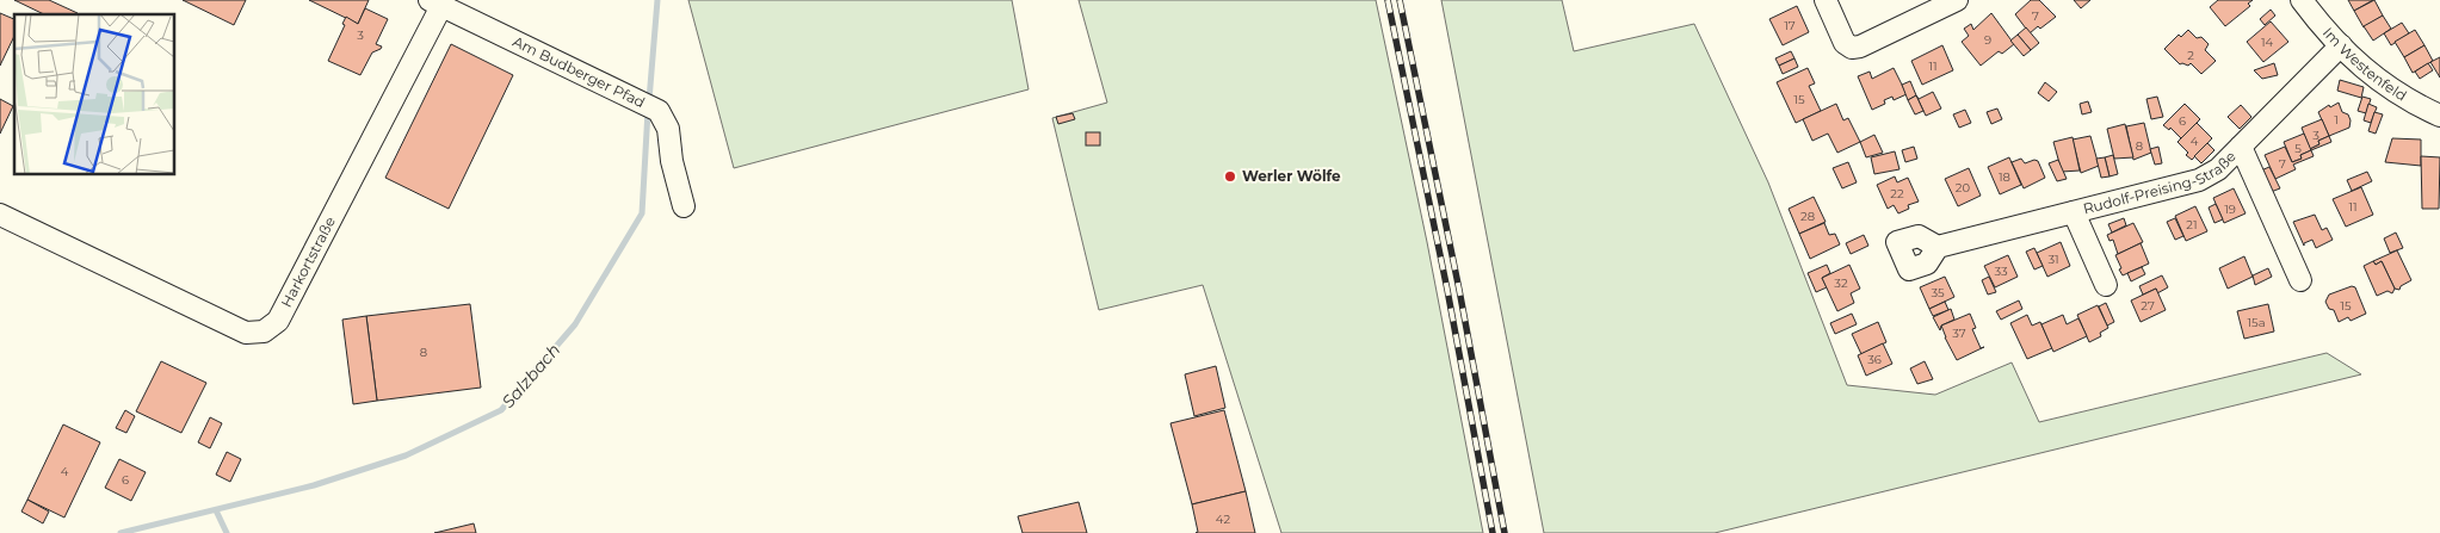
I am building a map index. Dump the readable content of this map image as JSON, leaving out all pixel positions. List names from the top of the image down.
{
  "streets": {
    "street": [
      "Im Westenfeld",
      "Am Budberger Pfad",
      "Rudolf-Preising-Straße",
      "Harkortstraße"
    ]
  },
  "crossings": [
    ["Im Westenfeld", "Rudolf-Preising-Straße"],
    ["Am Budberger Pfad", "Harkortstraße"]
  ],
  "water": ["Salzbach"],
  "places": ["Werler Wölfe"],
  "house_numbers": [
    "7",
    "17",
    "3",
    "9",
    "14",
    "2",
    "11",
    "15",
    "1",
    "6",
    "3",
    "4",
    "8",
    "5",
    "7",
    "18",
    "20",
    "22",
    "11",
    "19",
    "28",
    "21",
    "31",
    "33",
    "32",
    "35",
    "27",
    "15",
    "15a",
    "37",
    "8",
    "36",
    "4",
    "6",
    "42"
  ]
}
